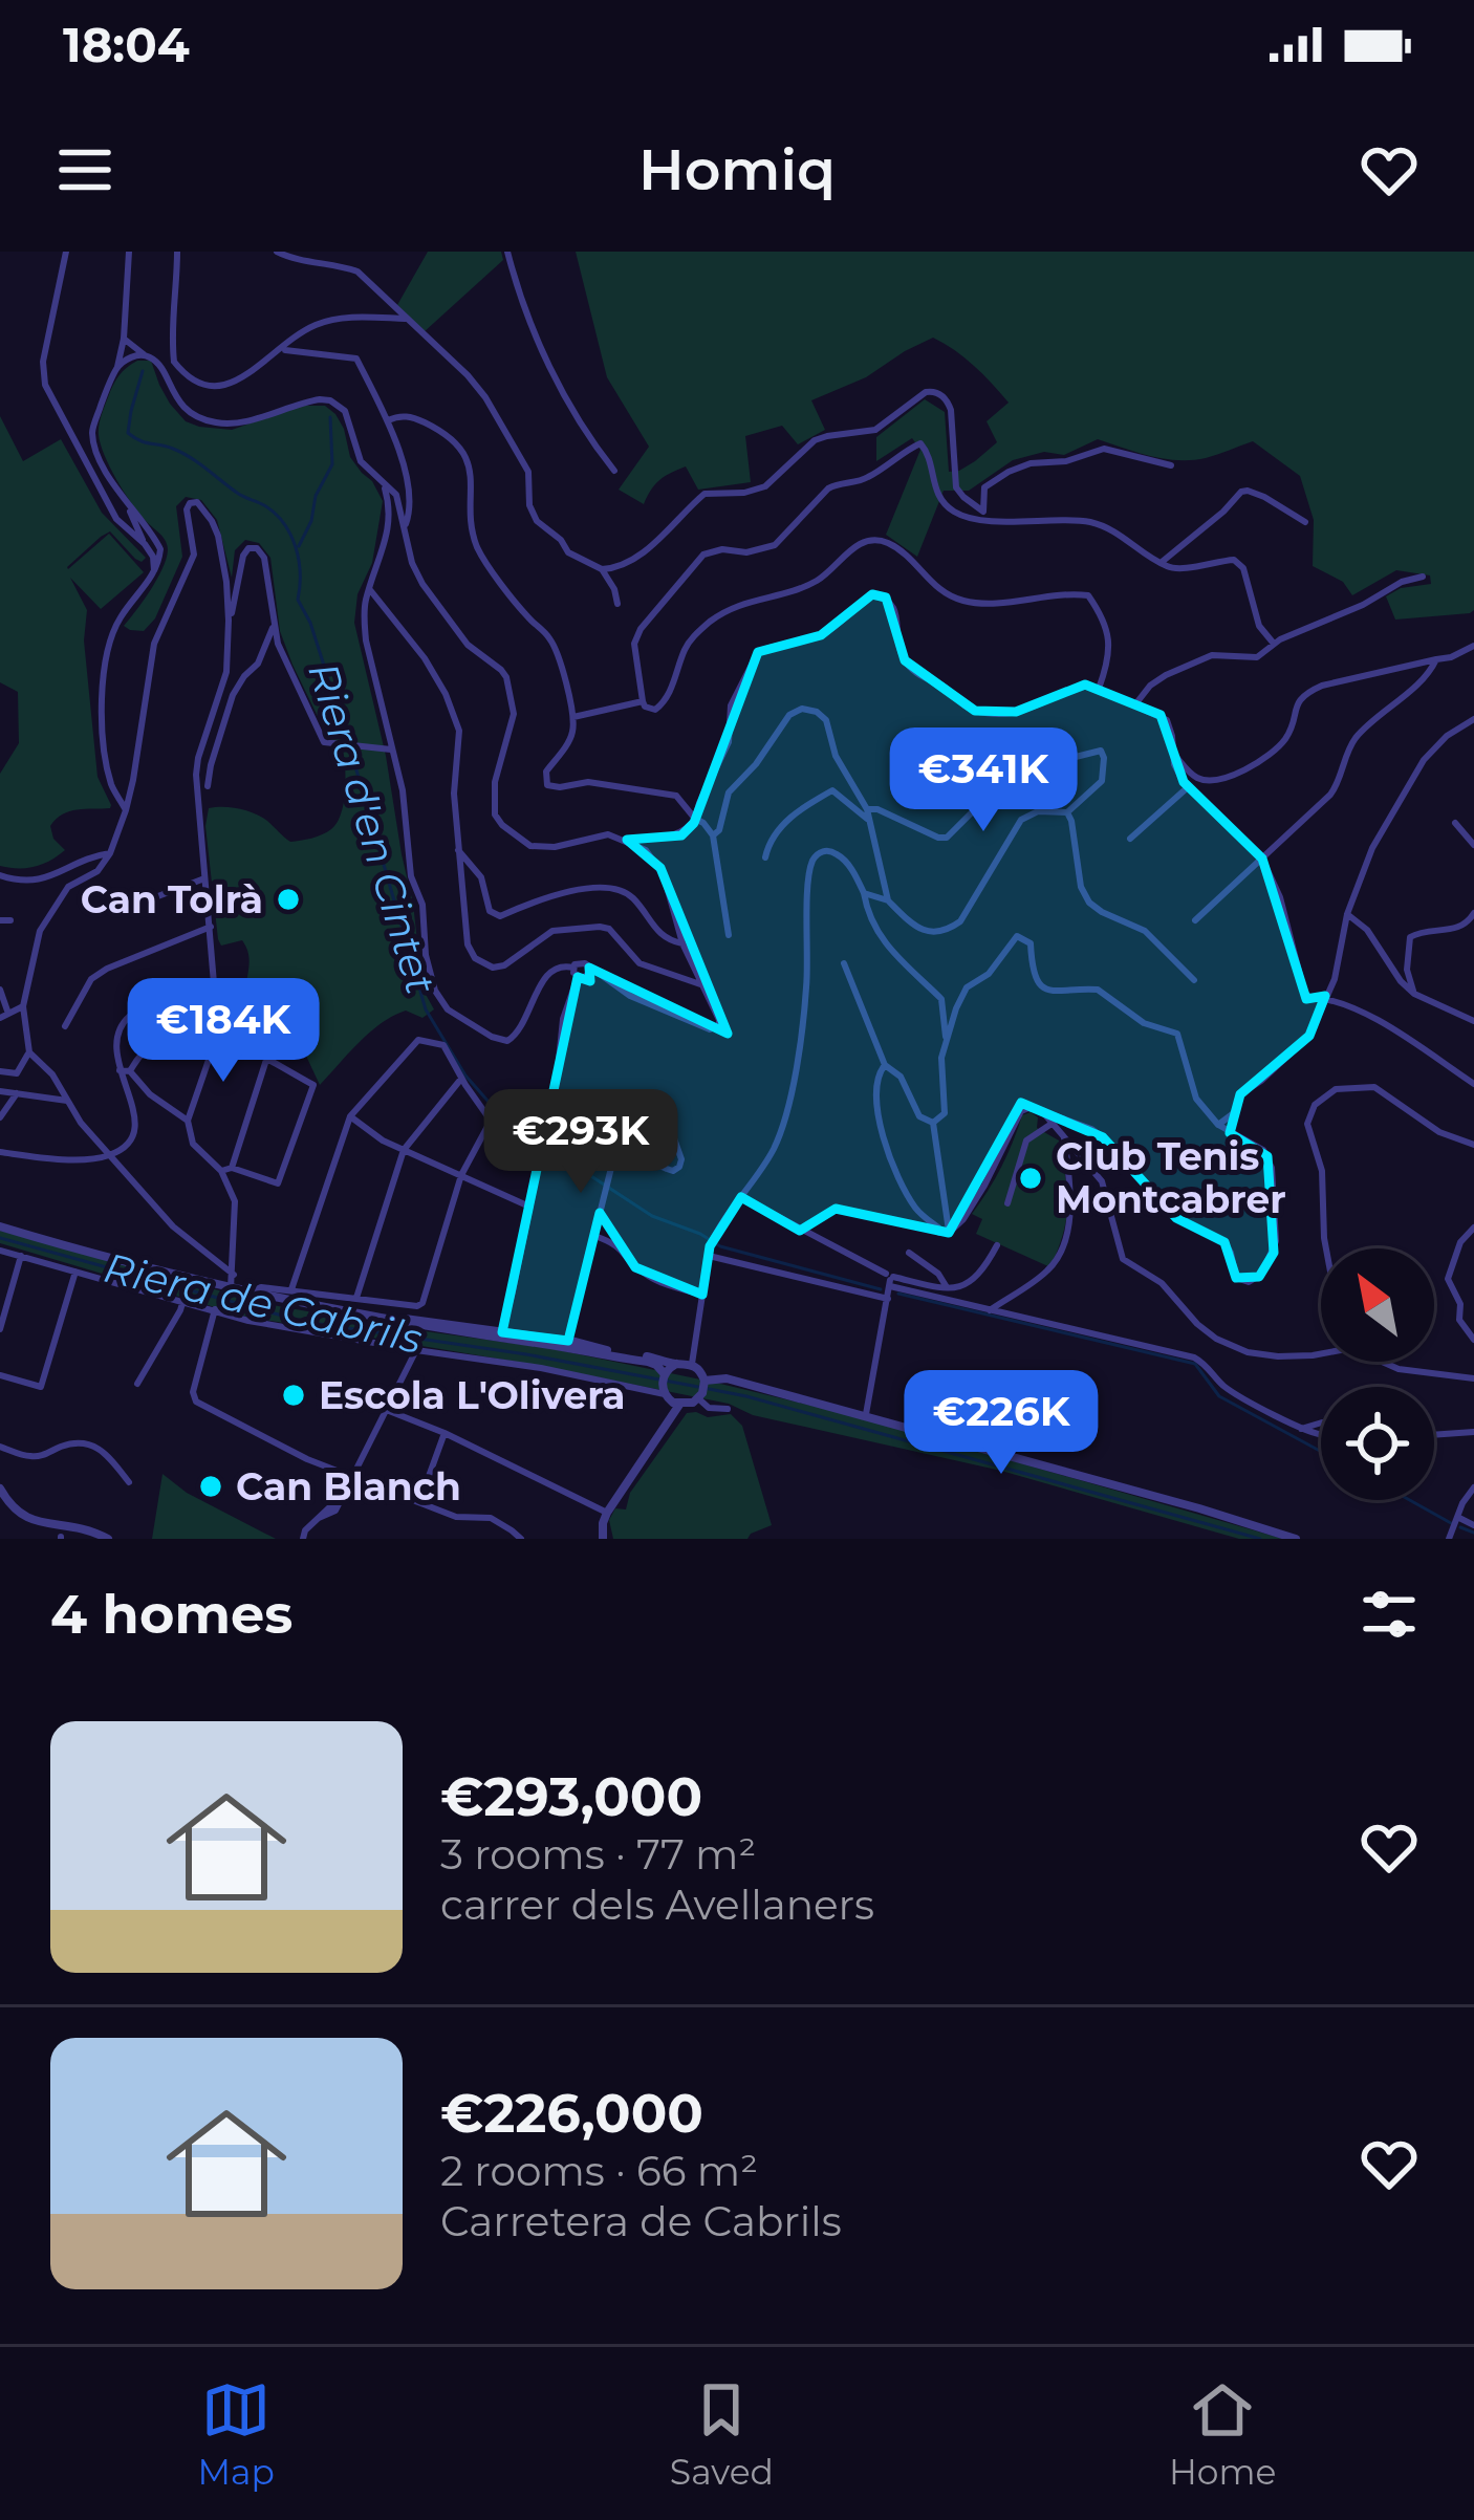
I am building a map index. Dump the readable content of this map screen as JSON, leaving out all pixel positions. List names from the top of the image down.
{
  "water": ["Riera d'en Cintet", "Riera de Cabrils"],
  "places": [
    "Can Tolrà",
    "Club Tenis Montcabrer",
    "Escola L'Olivera",
    "Can Blanch"
  ],
  "north": "top left",
  "page": {
    "status": "18:04",
    "header": "Homiq",
    "price": [
      "€341K",
      "€184K",
      "€293K",
      "€226K"
    ],
    "heading": "4 homes",
    "list": [
      {
        "name": "€293,000",
        "note": "3 rooms · 77 m² · carrer dels Avellaners"
      },
      {
        "name": "€226,000",
        "note": "2 rooms · 66 m² · Carretera de Cabrils"
      }
    ],
    "tabs": ["Map", "Saved", "Home"]
  }
}
